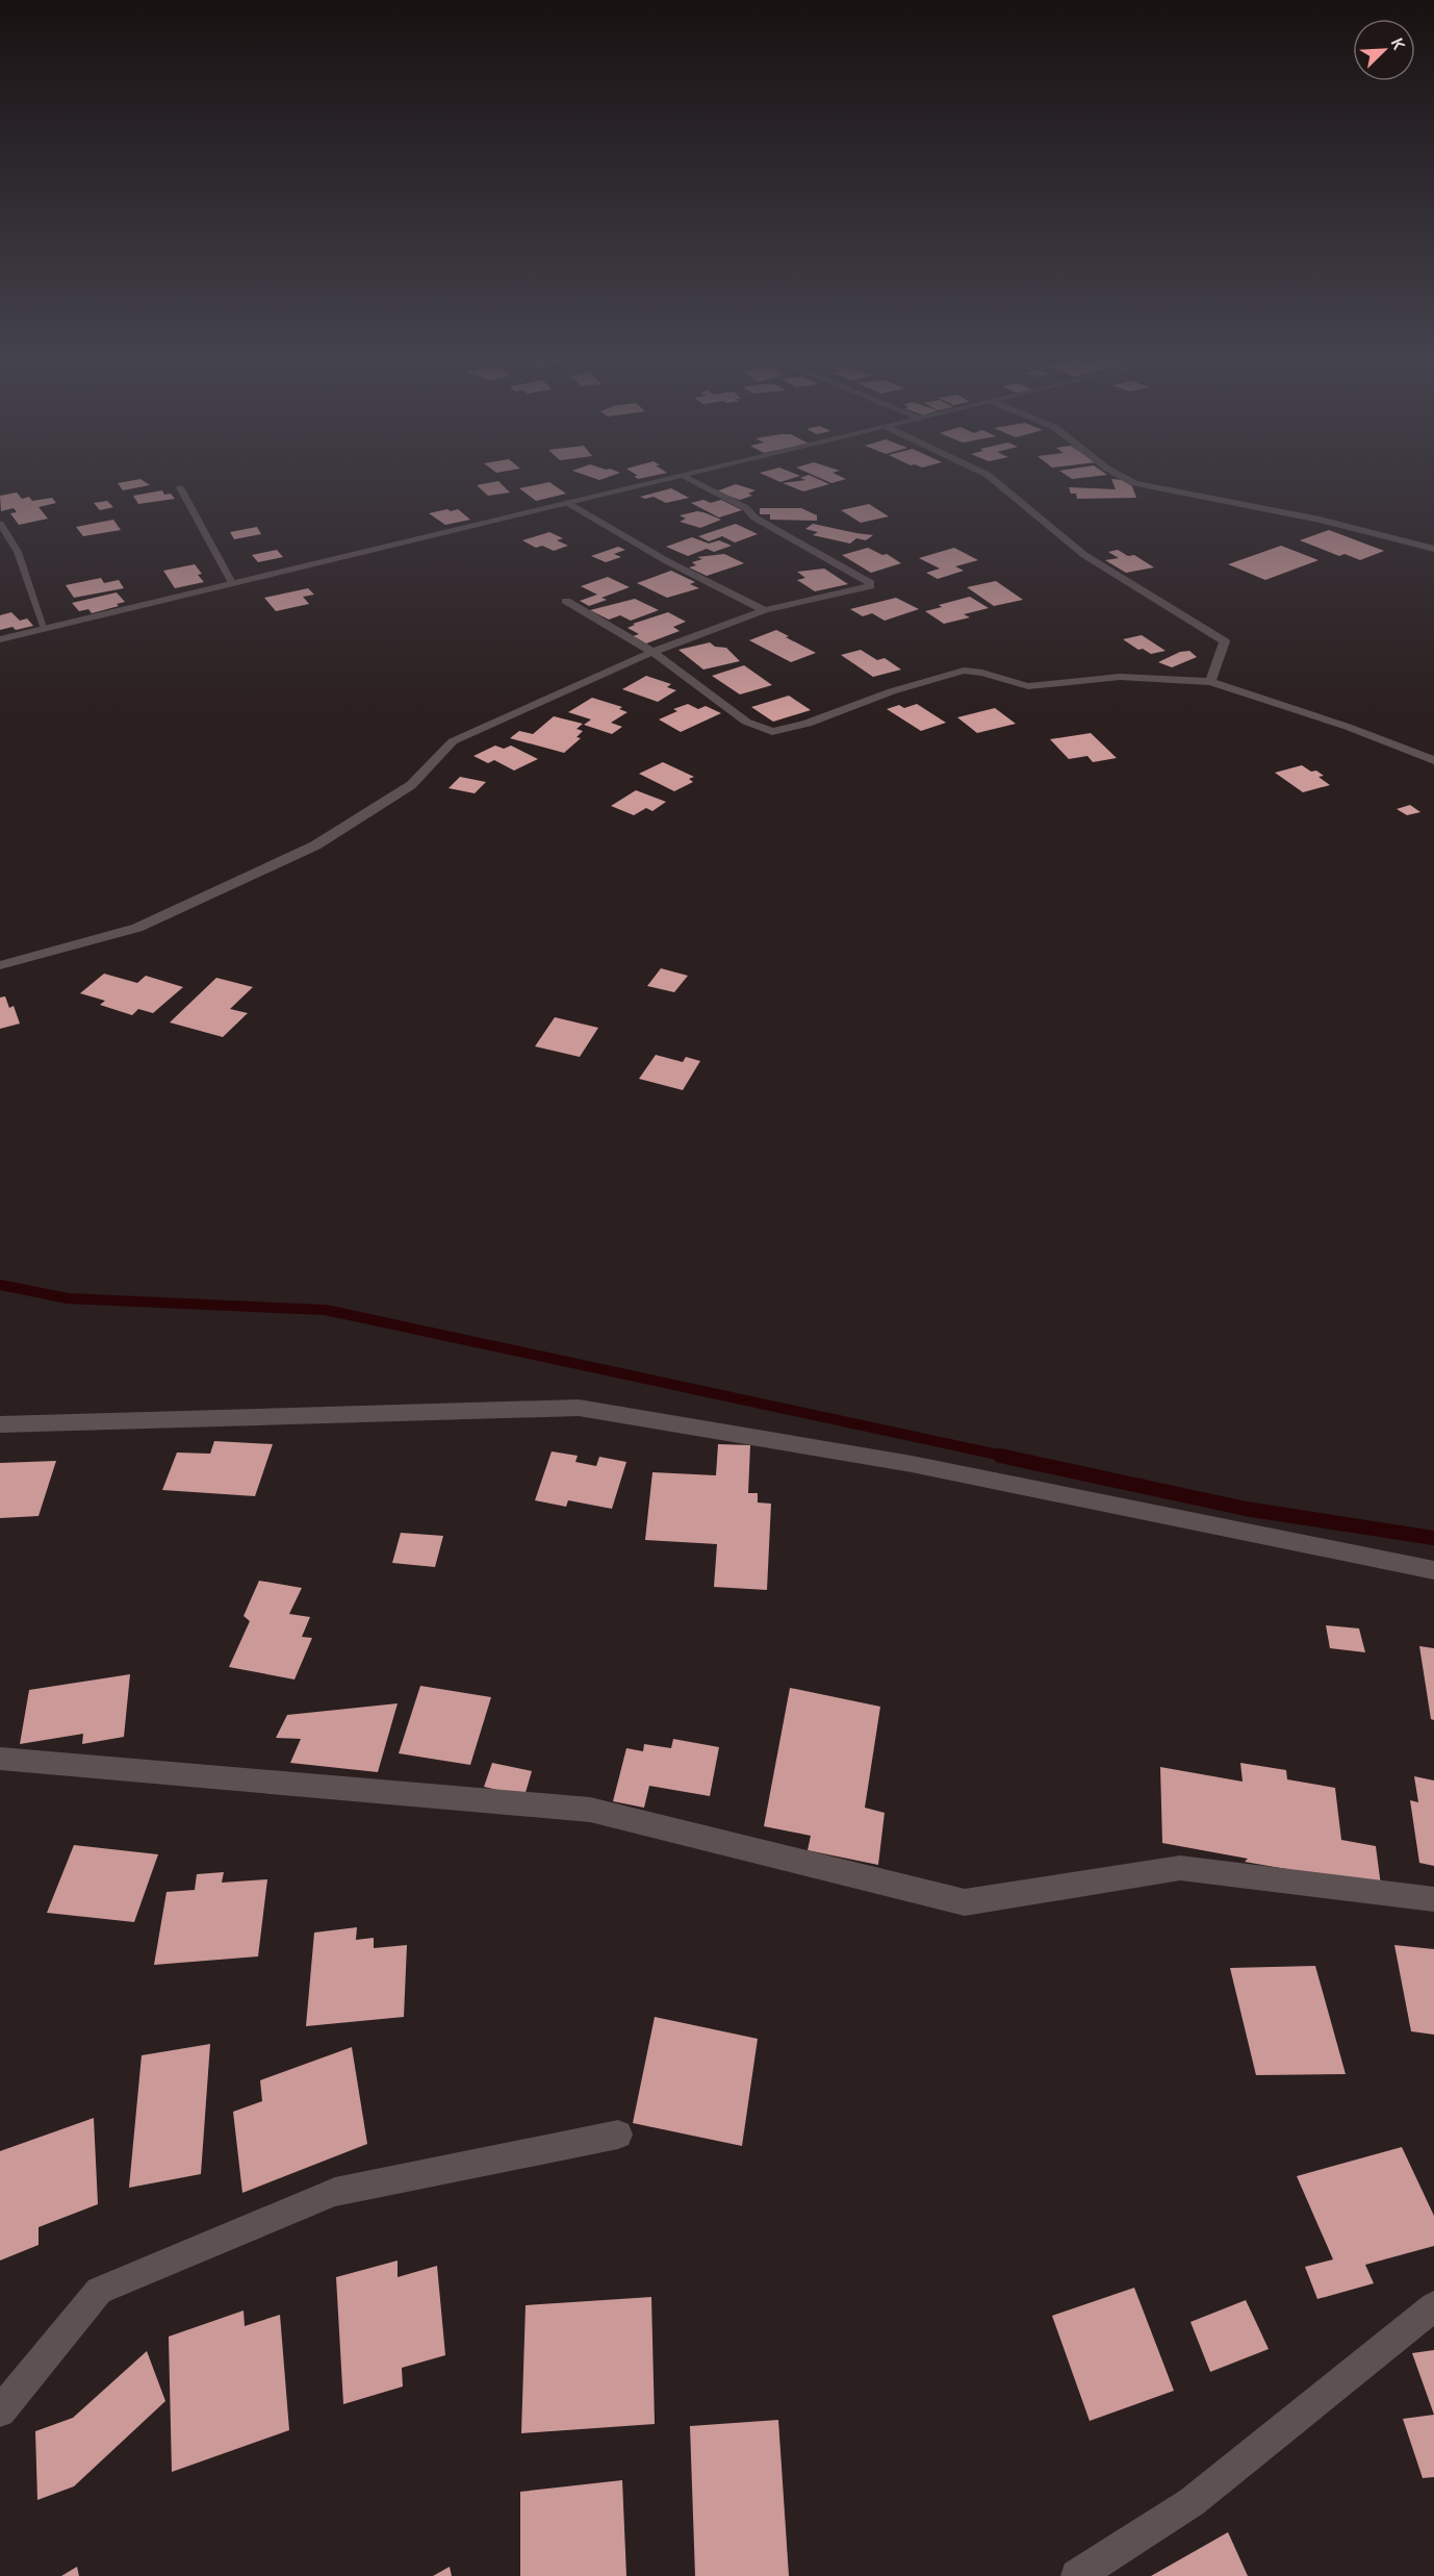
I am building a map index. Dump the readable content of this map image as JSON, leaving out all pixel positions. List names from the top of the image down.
{
  "north": "top right"
}
